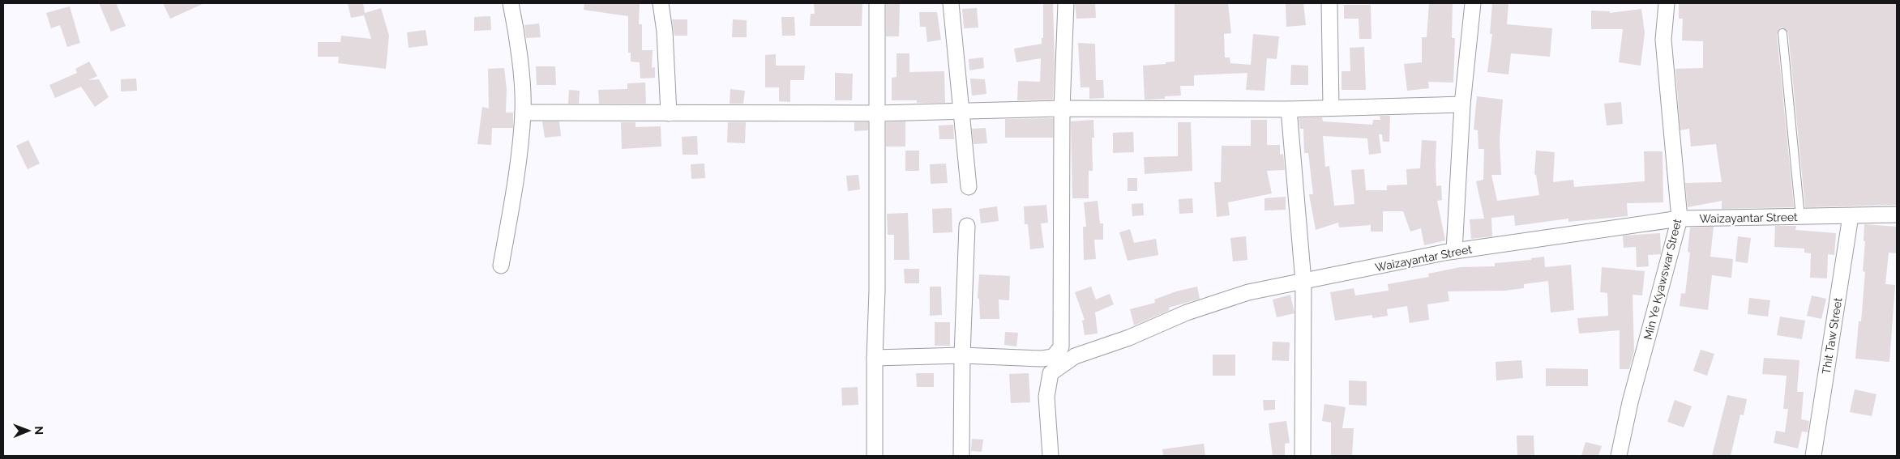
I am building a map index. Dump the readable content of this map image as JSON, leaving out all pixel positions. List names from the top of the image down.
{
  "streets": {
    "street": ["Waizayantar Street", "Min Ye Kyawswar Street", "Thit Taw Street"]
  },
  "crossings": [
    ["Waizayantar Street", "Min Ye Kyawswar Street"],
    ["Waizayantar Street", "Thit Taw Street"]
  ],
  "north": "right"
}
